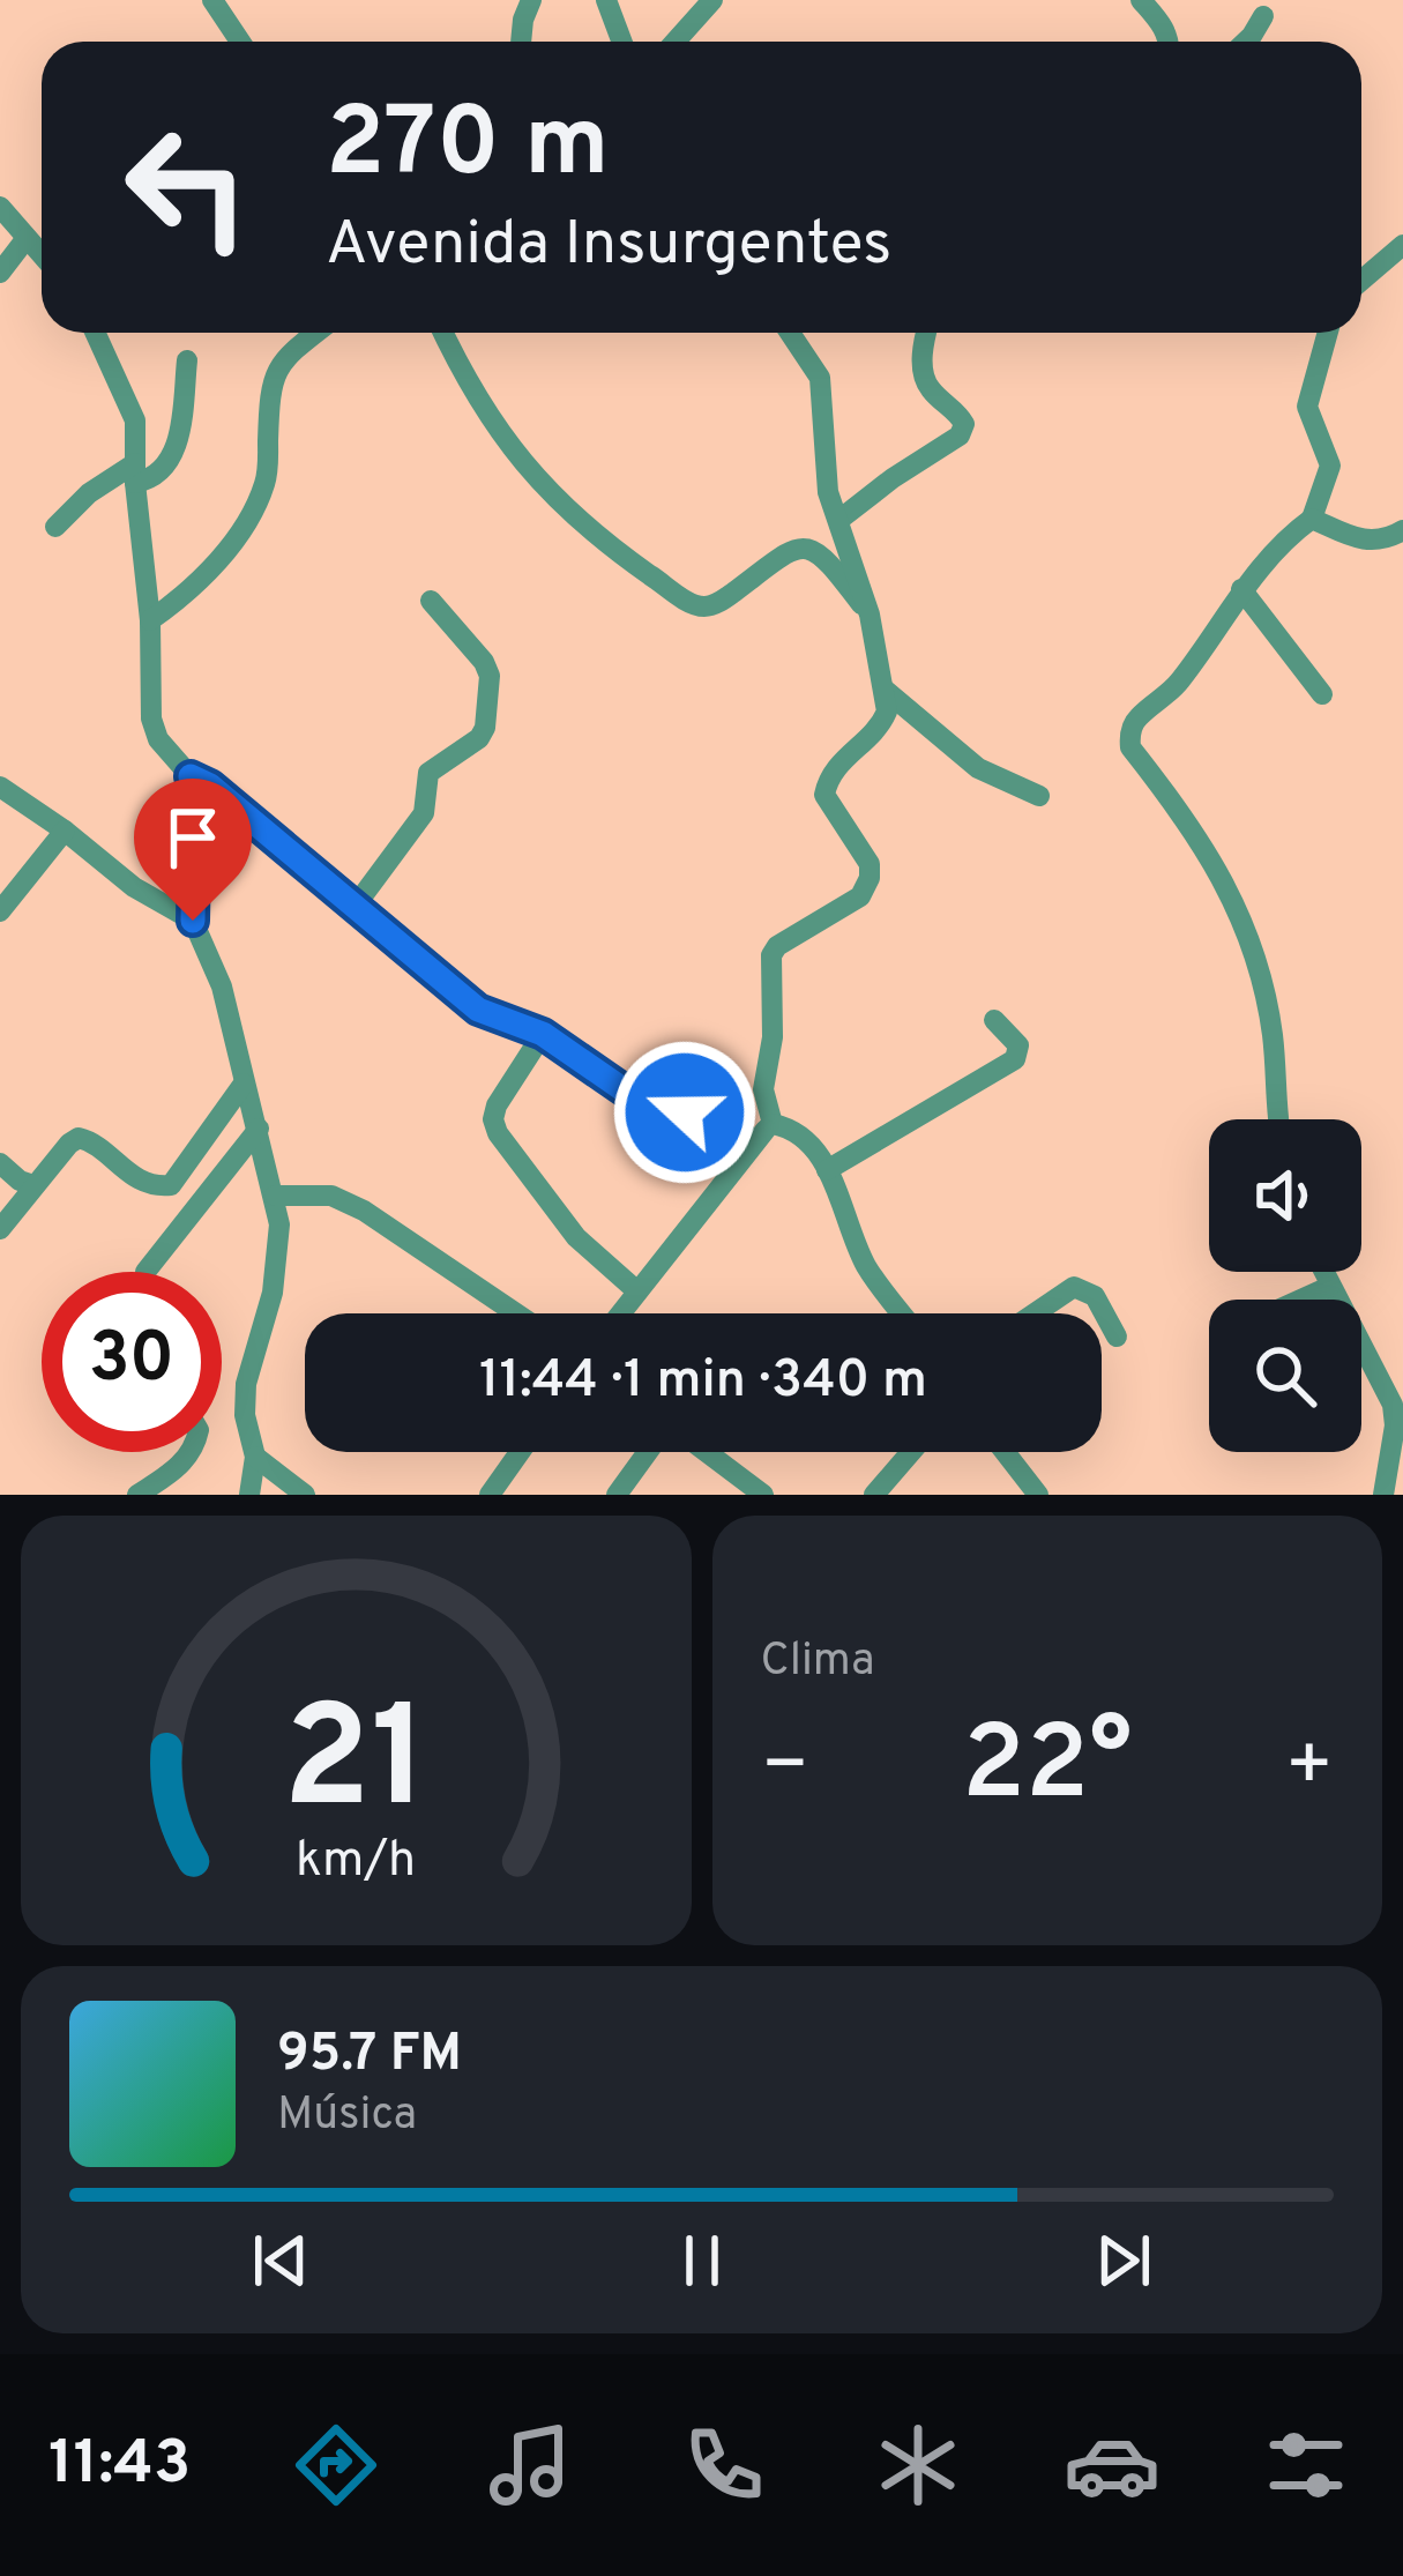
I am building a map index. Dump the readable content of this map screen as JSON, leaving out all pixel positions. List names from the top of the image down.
{
  "page": {
    "turn": ["270 m", "Avenida Insurgentes"],
    "limit": "30",
    "trip": "11:44 · 1 min · 340 m",
    "tile": "Clima",
    "heat": ["−", "22°", "+"],
    "song": ["95.7 FM", "Música"],
    "tabs": "11:43",
    "gauge": ["21", "km/h"]
  }
}
